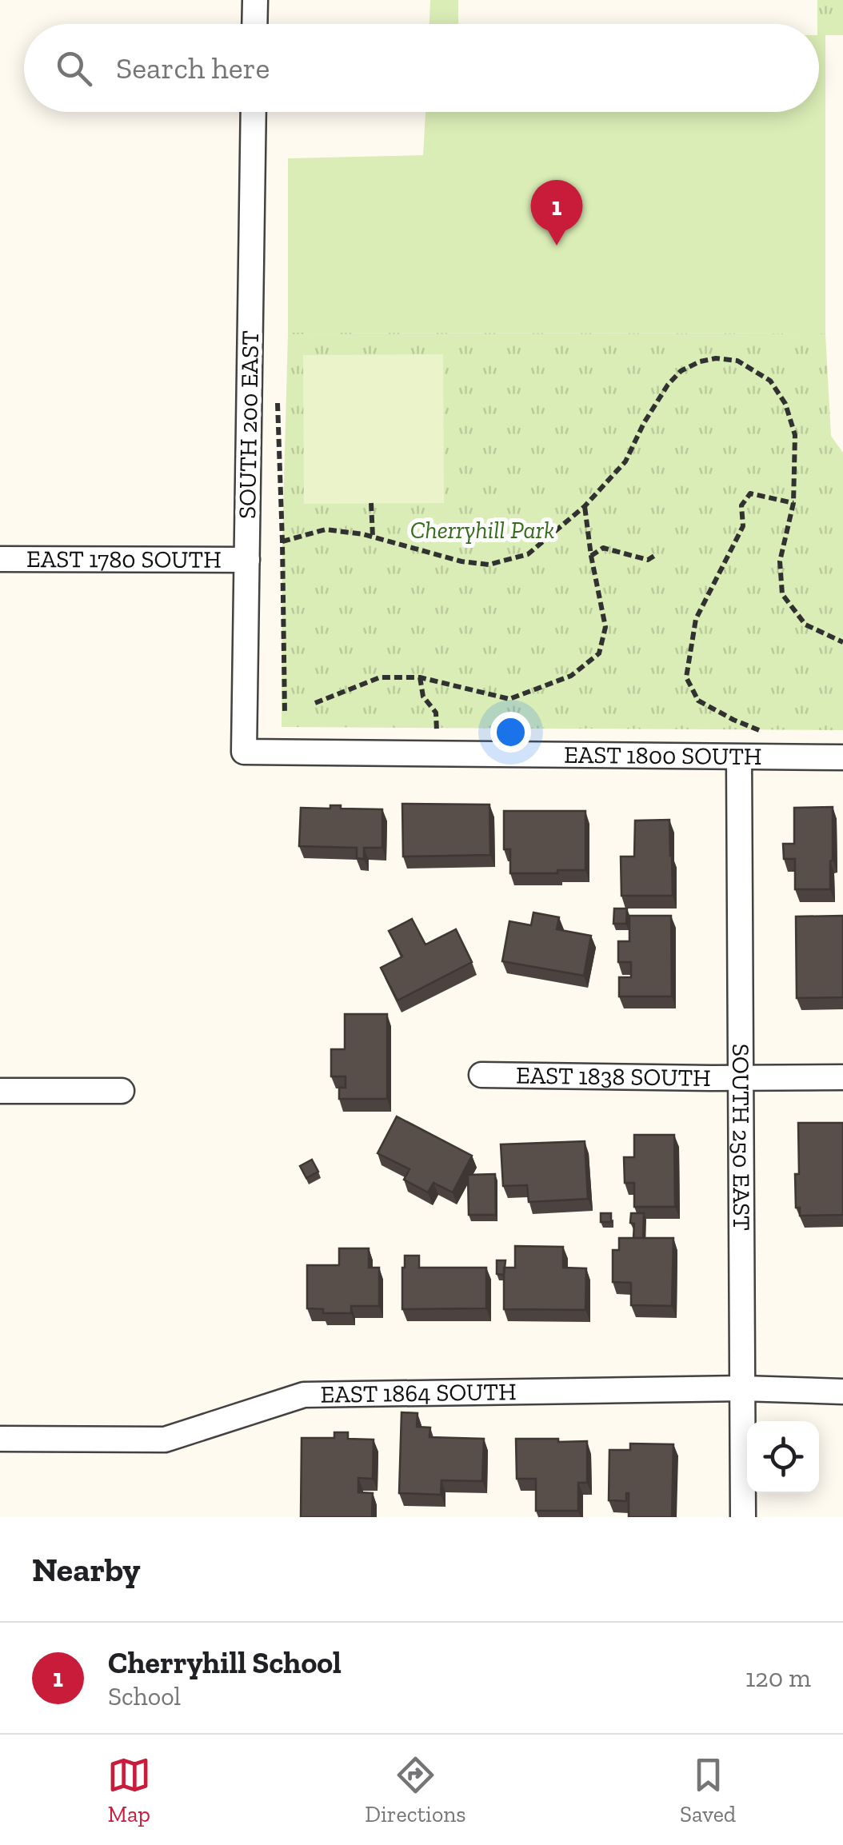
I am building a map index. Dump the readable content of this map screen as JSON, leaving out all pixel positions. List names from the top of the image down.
{
  "streets": {
    "street": [
      "SOUTH 200 EAST",
      "EAST 1780 SOUTH",
      "EAST 1800 SOUTH",
      "EAST 1838 SOUTH",
      "SOUTH 250 EAST",
      "EAST 1864 SOUTH"
    ]
  },
  "crossings": [
    ["SOUTH 200 EAST", "EAST 1780 SOUTH"],
    ["SOUTH 200 EAST", "EAST 1800 SOUTH"],
    ["EAST 1800 SOUTH", "SOUTH 250 EAST"],
    ["EAST 1838 SOUTH", "SOUTH 250 EAST"],
    ["SOUTH 250 EAST", "EAST 1864 SOUTH"]
  ],
  "parks": ["Cherryhill Park"],
  "page": {
    "search": "Search here",
    "pins": "1",
    "heading": "Nearby",
    "list": [
      {
        "mark": "1",
        "name": "Cherryhill School",
        "note": "School",
        "value": "120 m"
      }
    ],
    "nav": ["Map", "Directions", "Saved"]
  }
}
